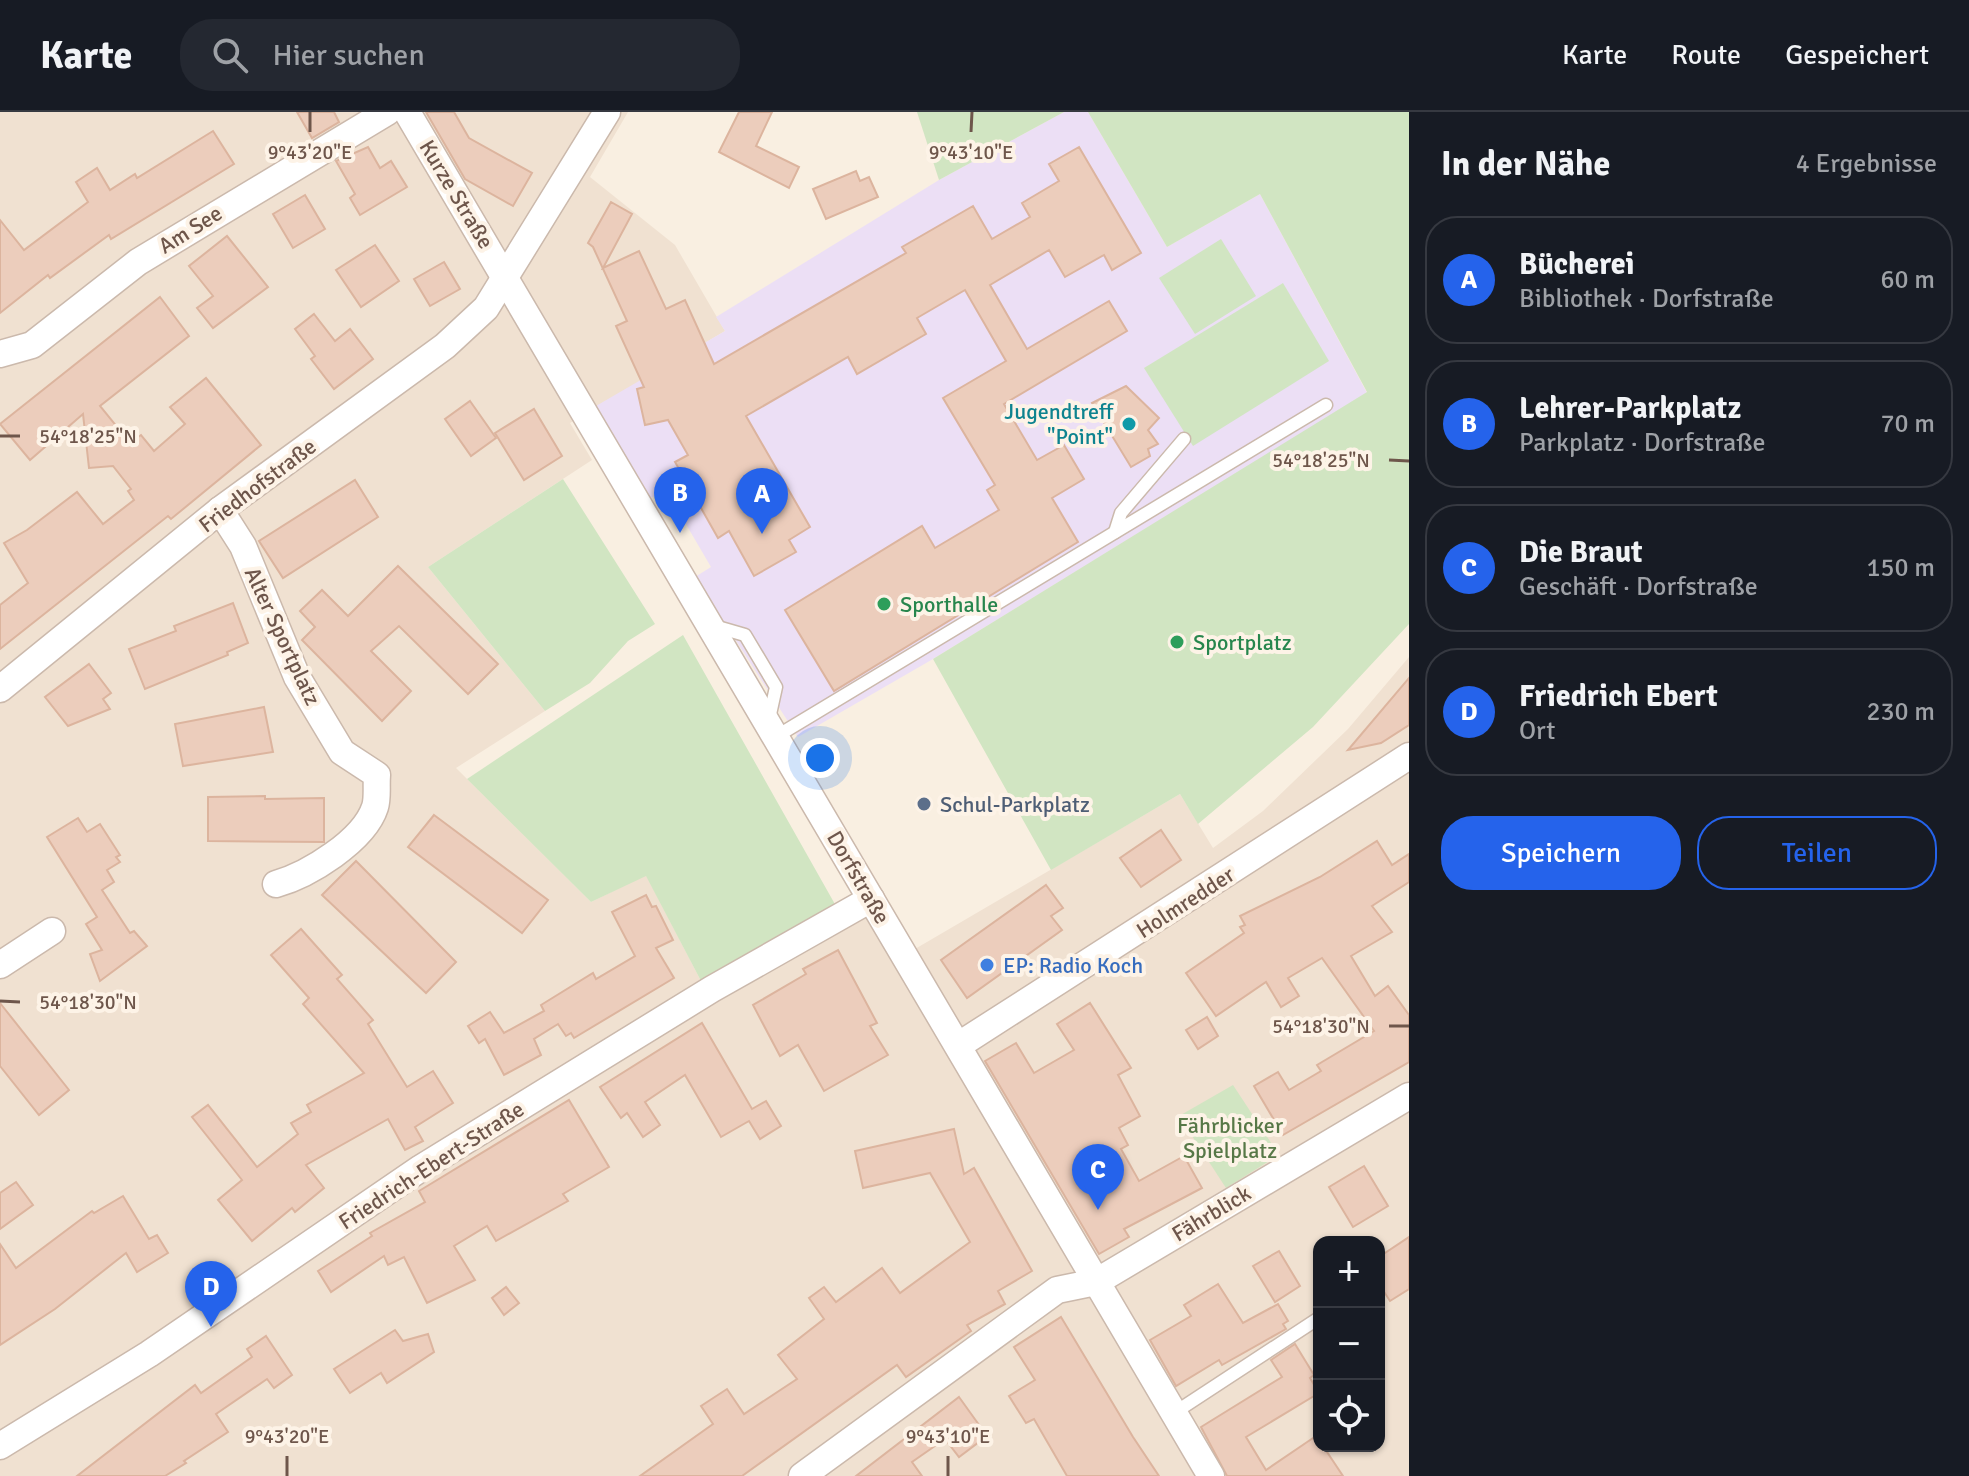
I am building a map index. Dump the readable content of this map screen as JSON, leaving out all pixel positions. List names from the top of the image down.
{
  "streets": {
    "street": [
      "Kurze Straße",
      "Am See",
      "Friedhofstraße",
      "Alter Sportplatz",
      "Dorfstraße",
      "Holmredder",
      "Friedrich-Ebert-Straße",
      "Fährblick"
    ]
  },
  "crossings": [
    ["Kurze Straße", "Friedhofstraße"],
    ["Kurze Straße", "Dorfstraße"],
    ["Friedhofstraße", "Alter Sportplatz"],
    ["Friedhofstraße", "Dorfstraße"],
    ["Dorfstraße", "Holmredder"],
    ["Dorfstraße", "Friedrich-Ebert-Straße"],
    ["Dorfstraße", "Fährblick"]
  ],
  "parks": ["Fährblicker Spielplatz"],
  "places": [
    "Jugendtreff \"Point\"",
    "Sporthalle",
    "Sportplatz",
    "Schul-Parkplatz",
    "EP: Radio Koch"
  ],
  "page": {
    "header": "Karte",
    "search": "Hier suchen",
    "nav": ["Karte", "Route", "Gespeichert"],
    "heading": ["In der Nähe", "4 Ergebnisse"],
    "list": [
      {
        "mark": "A",
        "name": "Bücherei",
        "note": "Bibliothek · Dorfstraße",
        "value": "60 m"
      },
      {
        "mark": "B",
        "name": "Lehrer-Parkplatz",
        "note": "Parkplatz · Dorfstraße",
        "value": "70 m"
      },
      {
        "mark": "C",
        "name": "Die Braut",
        "note": "Geschäft · Dorfstraße",
        "value": "150 m"
      },
      {
        "mark": "D",
        "name": "Friedrich Ebert",
        "note": "Ort",
        "value": "230 m"
      }
    ],
    "pins": [
      "B",
      "A",
      "C",
      "D"
    ],
    "buttons": ["Speichern", "Teilen"],
    "map_buttons": ["+", "−"]
  },
  "coordinates": [
    "9°43'20\"E",
    "9°43'10\"E",
    "54°18'25\"N",
    "54°18'30\"N"
  ]
}
